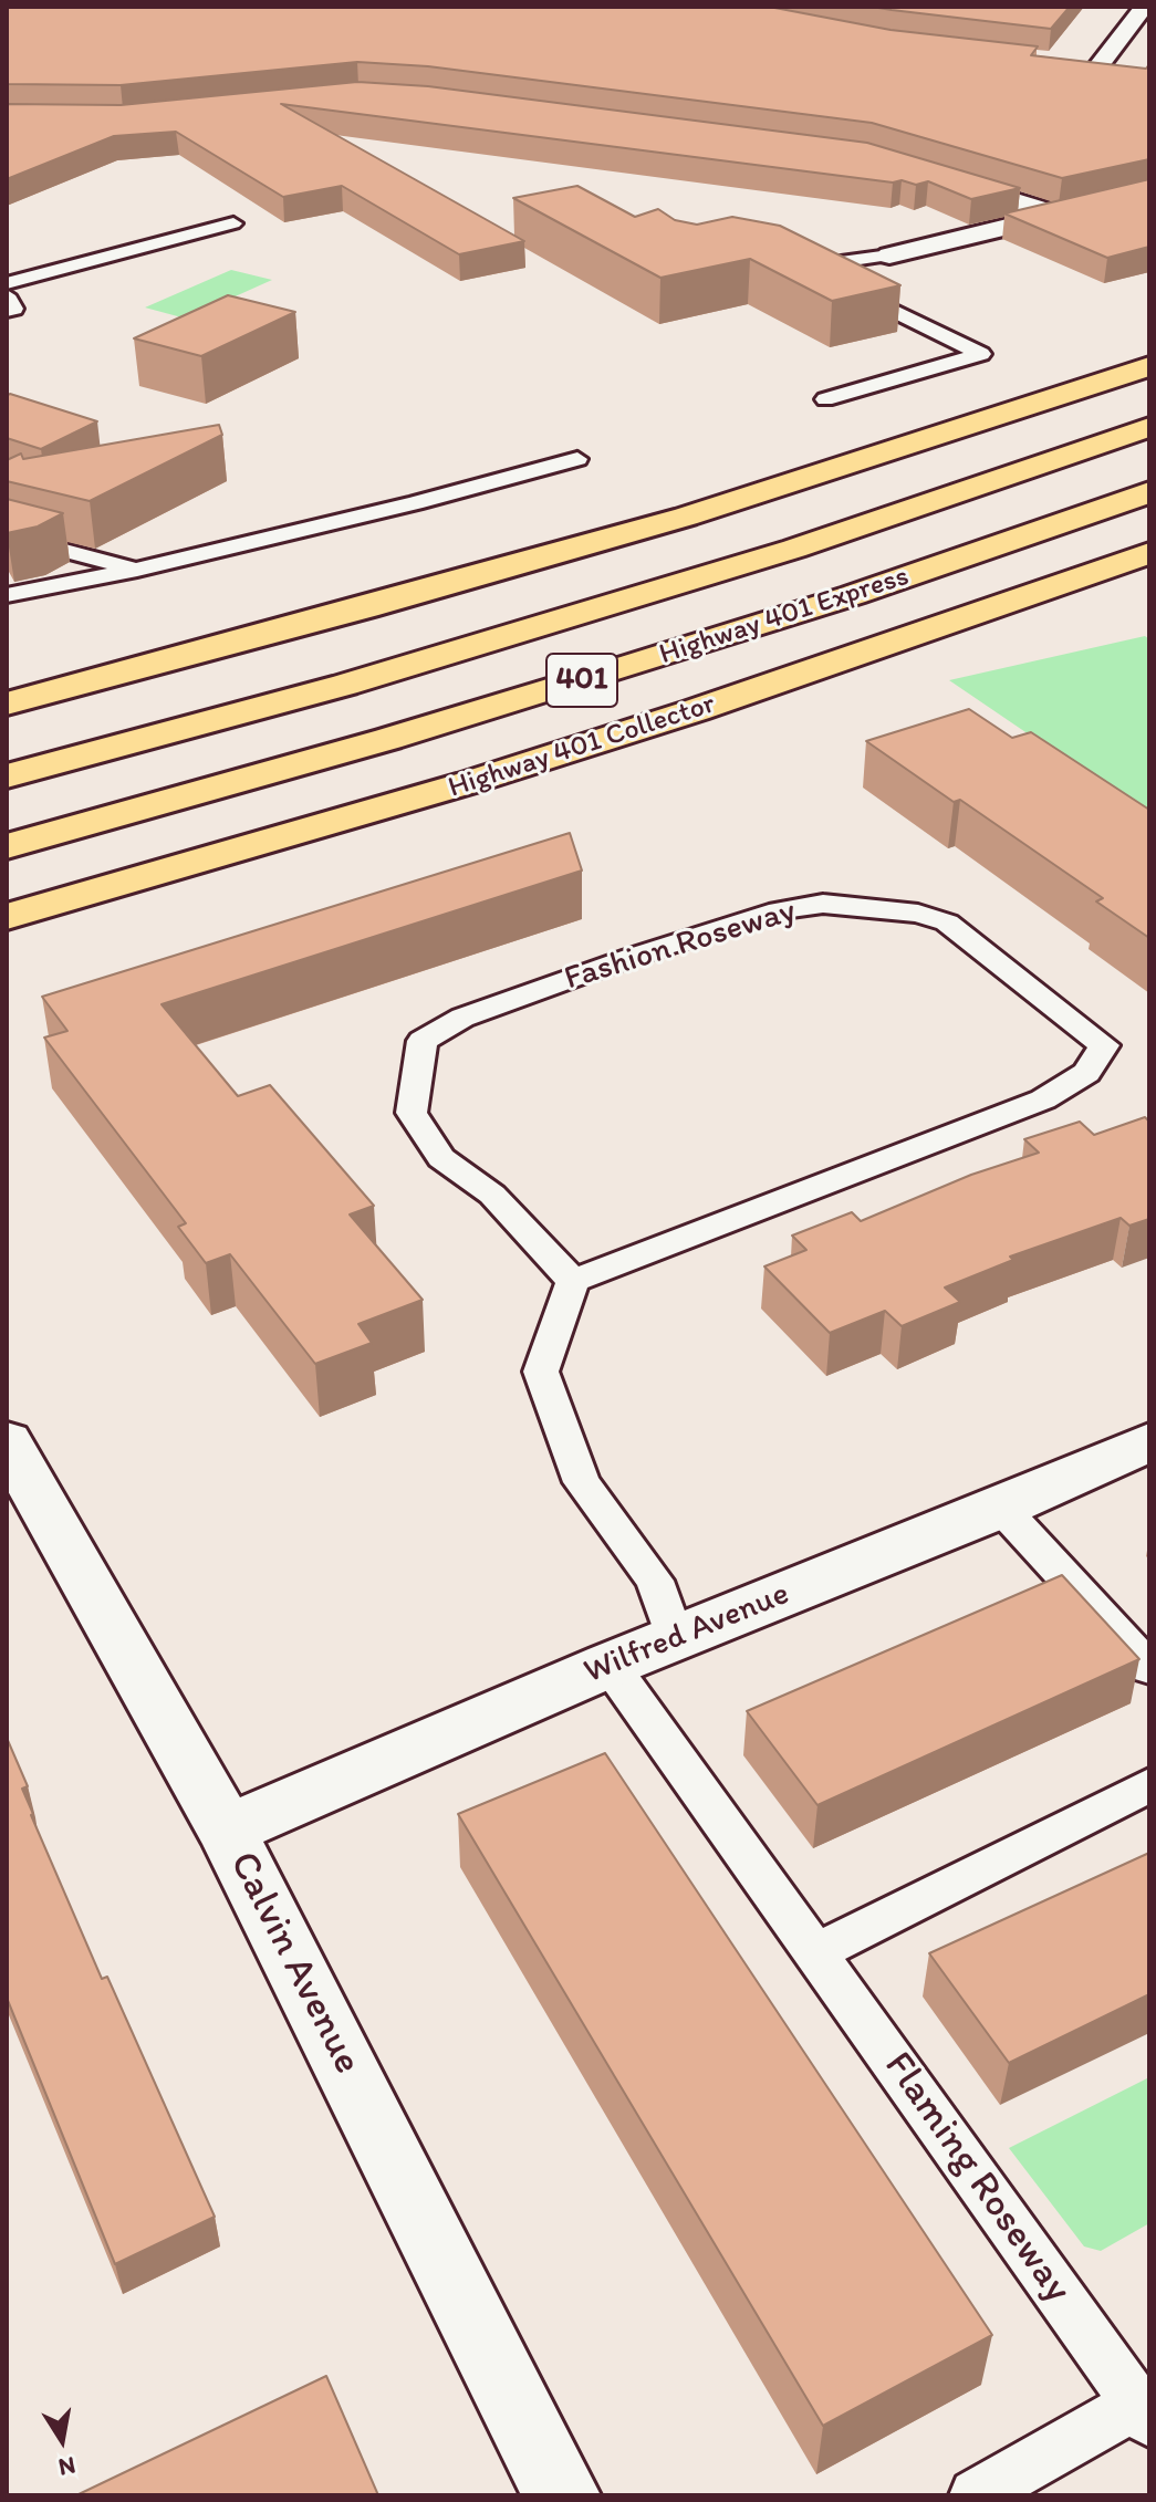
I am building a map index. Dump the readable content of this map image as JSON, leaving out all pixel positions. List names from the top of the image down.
{
  "streets": {
    "highway": ["Highway 401 Express", "401", "Highway 401 Collector"],
    "street": ["Wilfred Avenue", "Calvin Avenue"],
    "lane": ["Fashion Roseway", "Flaming Roseway"]
  },
  "crossings": [
    ["Wilfred Avenue", "Calvin Avenue"],
    ["Wilfred Avenue", "Flaming Roseway"]
  ],
  "north": "bottom"
}
